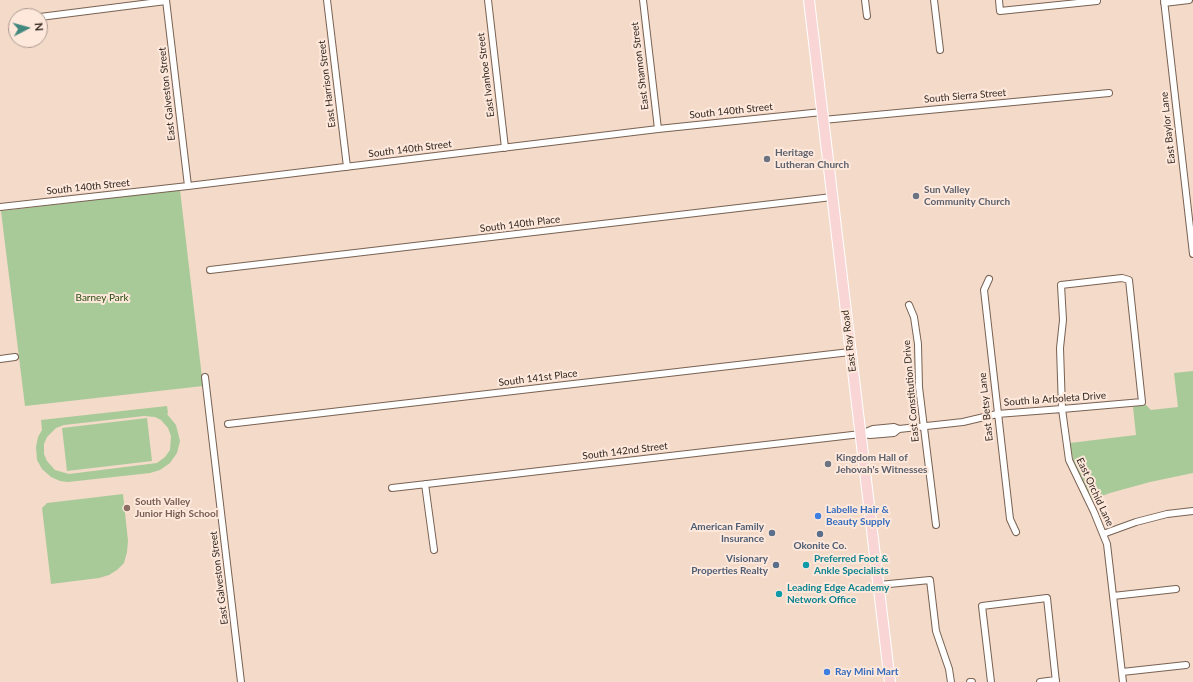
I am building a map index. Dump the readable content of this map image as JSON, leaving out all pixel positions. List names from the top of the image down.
{
  "streets": {
    "main road": ["East Ray Road"],
    "street": [
      "East Shannon Street",
      "East Ivanhoe Street",
      "East Harrison Street",
      "East Galveston Street",
      "South Sierra Street",
      "South 140th Street",
      "East Baylor Lane",
      "South 140th Place",
      "South 141st Place",
      "East Constitution Drive",
      "South la Arboleta Drive",
      "East Betsy Lane",
      "South 142nd Street",
      "East Orchid Lane"
    ]
  },
  "crossings": [
    ["East Shannon Street", "South 140th Street"],
    ["East Ivanhoe Street", "South 140th Street"],
    ["East Harrison Street", "South 140th Street"],
    ["East Galveston Street", "South 140th Street"],
    ["South Sierra Street", "South 140th Street"],
    ["South Sierra Street", "East Ray Road"],
    ["South 140th Street", "East Ray Road"],
    ["South 140th Place", "East Ray Road"],
    ["East Ray Road", "South 141st Place"],
    ["East Ray Road", "South la Arboleta Drive"],
    ["East Ray Road", "South 142nd Street"],
    ["East Constitution Drive", "South la Arboleta Drive"],
    ["South la Arboleta Drive", "East Betsy Lane"],
    ["South la Arboleta Drive", "South 142nd Street"],
    ["South la Arboleta Drive", "East Orchid Lane"]
  ],
  "parks": ["Barney Park"],
  "places": [
    "Heritage Lutheran Church",
    "Sun Valley Community Church",
    "Kingdom Hall of Jehovah's Witnesses",
    "South Valley Junior High School",
    "Labelle Hair & Beauty Supply",
    "American Family Insurance",
    "Okonite Co.",
    "Visionary Properties Realty",
    "Preferred Foot & Ankle Specialists",
    "Leading Edge Academy Network Office",
    "Ray Mini Mart"
  ],
  "north": "right"
}
